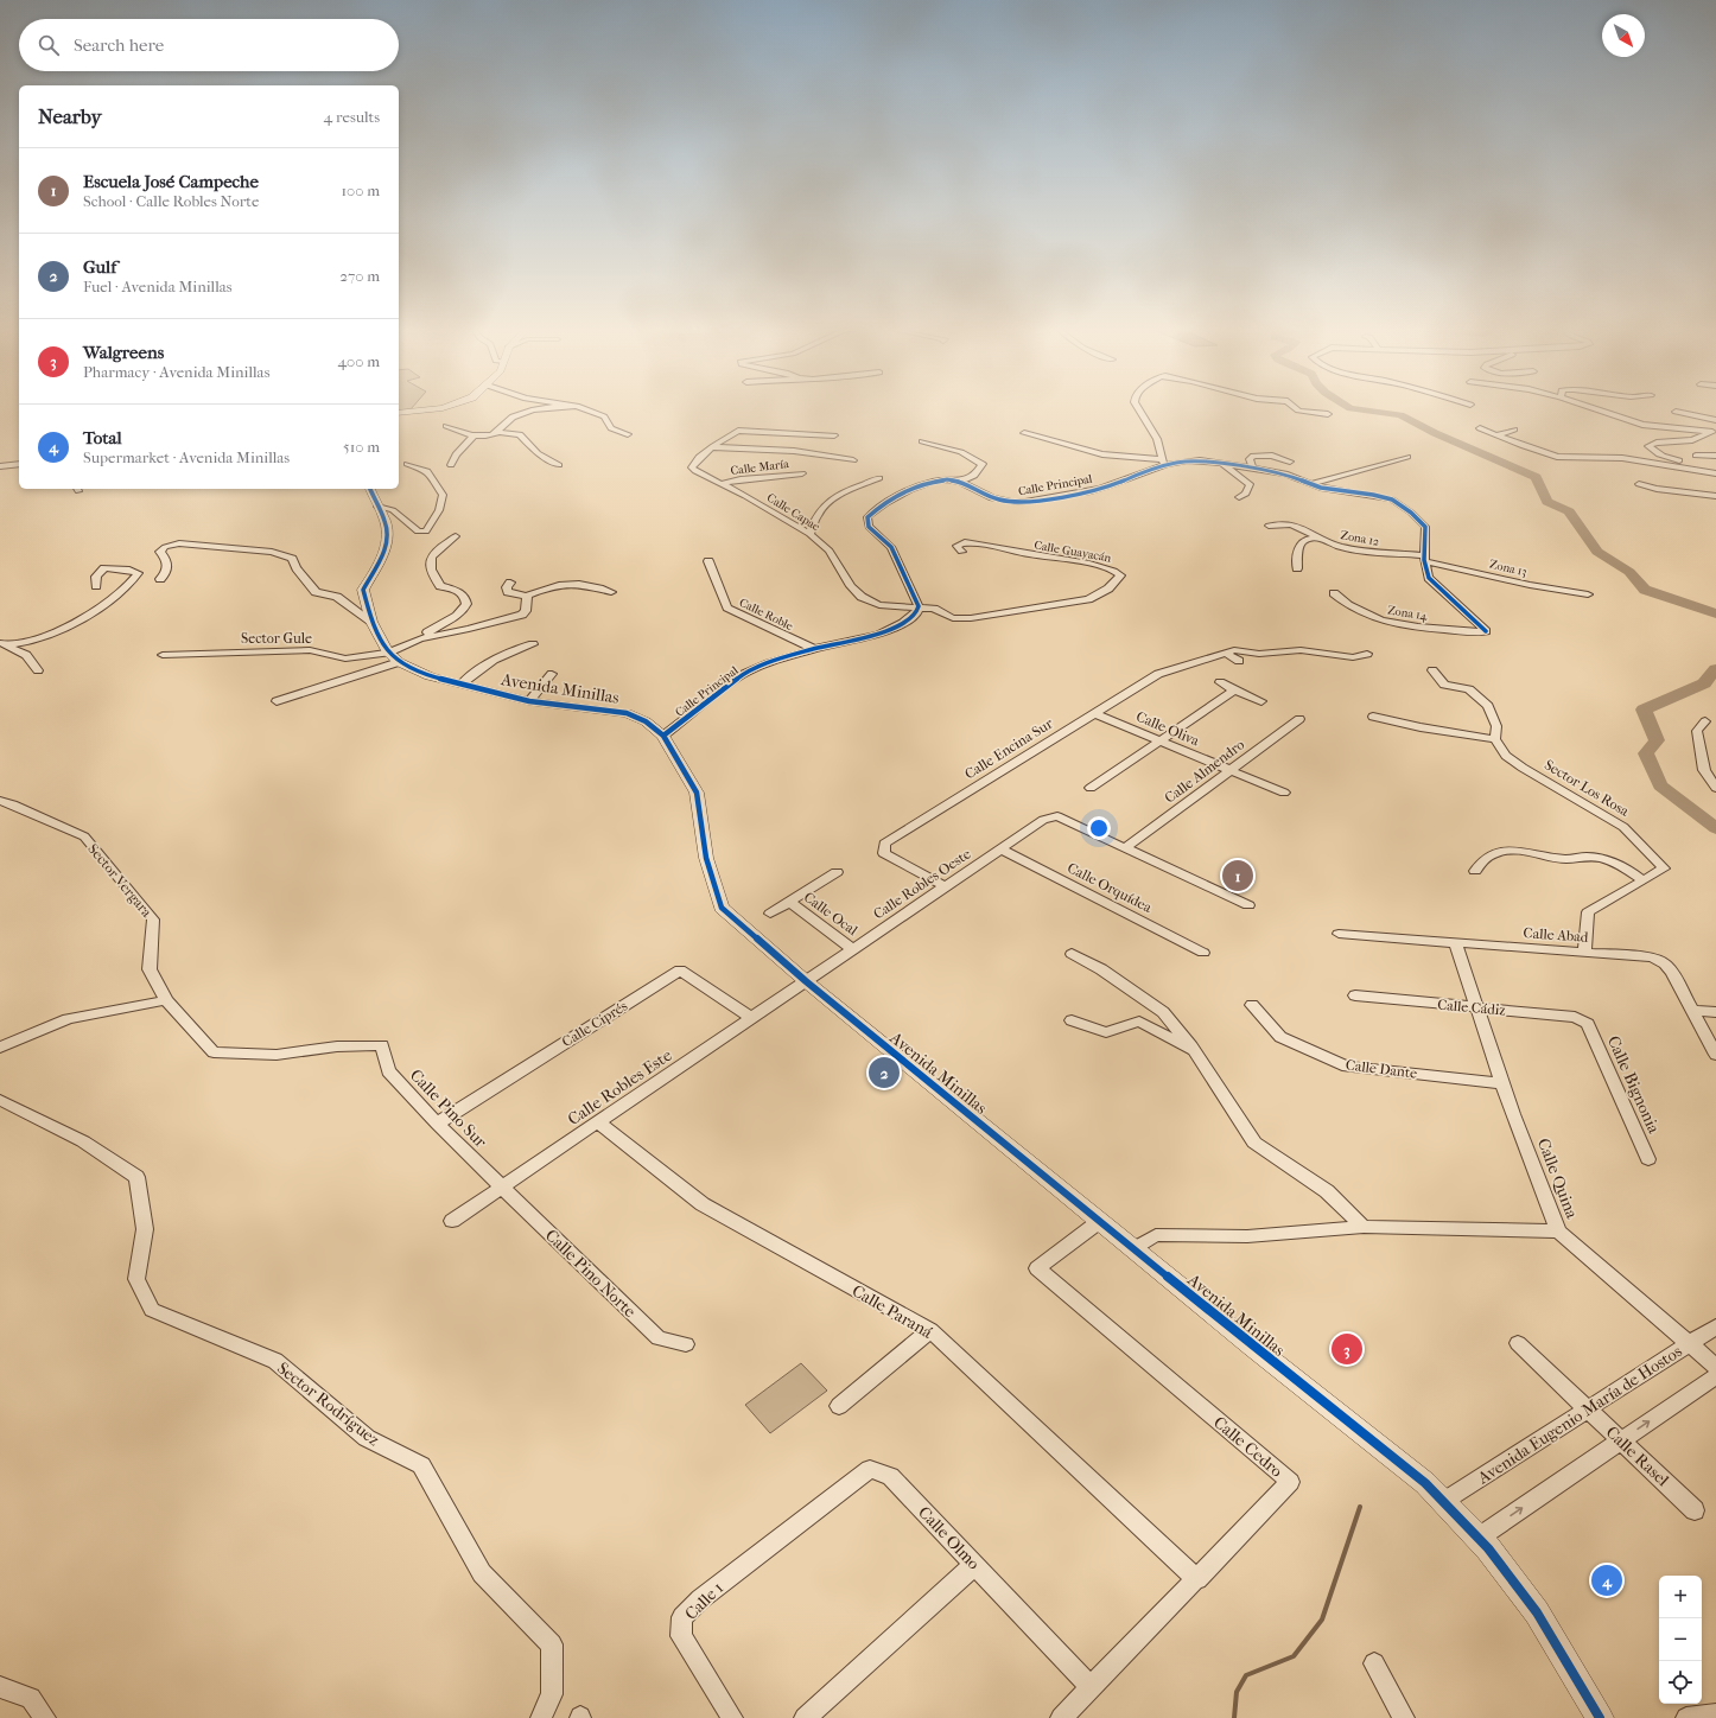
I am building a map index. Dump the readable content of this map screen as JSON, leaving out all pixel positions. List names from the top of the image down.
{
  "streets": {
    "street": [
      "Calle María",
      "Calle Principal",
      "Calle Capae",
      "Zona 12",
      "Calle Guayacán",
      "Zona 13",
      "Zona 14",
      "Calle Roble",
      "Sector Gule",
      "Avenida Minillas",
      "Calle Oliva",
      "Calle Encina Sur",
      "Calle Almendro",
      "Sector Los Rosa",
      "Sector Vergara",
      "Calle Robles Oeste",
      "Calle Orquídea",
      "Calle Ocal",
      "Calle Abad",
      "Calle Cádiz",
      "Calle Ciprés",
      "Calle Dante",
      "Calle Bignonia",
      "Calle Robles Este",
      "Calle Pino Sur",
      "Calle Quina",
      "Calle Pino Norte",
      "Calle Paraná",
      "Sector Rodríguez",
      "Avenida Eugenio María de Hostos",
      "Calle Cedro",
      "Calle Rasel",
      "Calle Olmo",
      "Calle 1"
    ]
  },
  "crossings": [
    ["Calle María", "Calle Capae"],
    ["Calle Principal", "Calle Capae"],
    ["Calle Principal", "Zona 12"],
    ["Calle Principal", "Calle Guayacán"],
    ["Calle Principal", "Zona 13"],
    ["Calle Principal", "Zona 14"],
    ["Calle Principal", "Calle Roble"],
    ["Calle Principal", "Avenida Minillas"],
    ["Calle Capae", "Calle Guayacán"],
    ["Zona 12", "Zona 13"],
    ["Sector Gule", "Avenida Minillas"],
    ["Avenida Minillas", "Calle Robles Oeste"],
    ["Avenida Minillas", "Calle Robles Este"],
    ["Avenida Minillas", "Avenida Eugenio María de Hostos"],
    ["Avenida Minillas", "Calle Cedro"],
    ["Calle Oliva", "Calle Encina Sur"],
    ["Calle Oliva", "Calle Almendro"],
    ["Calle Encina Sur", "Calle Robles Oeste"],
    ["Calle Almendro", "Calle Robles Oeste"],
    ["Sector Los Rosa", "Calle Abad"],
    ["Sector Vergara", "Calle Pino Sur"],
    ["Calle Robles Oeste", "Calle Orquídea"],
    ["Calle Robles Oeste", "Calle Ocal"],
    ["Calle Robles Oeste", "Calle Robles Este"],
    ["Calle Abad", "Calle Quina"],
    ["Calle Cádiz", "Calle Bignonia"],
    ["Calle Cádiz", "Calle Quina"],
    ["Calle Ciprés", "Calle Robles Este"],
    ["Calle Ciprés", "Calle Pino Sur"],
    ["Calle Dante", "Calle Quina"],
    ["Calle Robles Este", "Calle Pino Sur"],
    ["Calle Robles Este", "Calle Pino Norte"],
    ["Calle Robles Este", "Calle Paraná"],
    ["Calle Pino Sur", "Calle Pino Norte"],
    ["Calle Quina", "Avenida Eugenio María de Hostos"],
    ["Calle Paraná", "Calle Cedro"],
    ["Avenida Eugenio María de Hostos", "Calle Rasel"],
    ["Calle Cedro", "Calle Olmo"],
    ["Calle Olmo", "Calle 1"]
  ],
  "north": "bottom right",
  "page": {
    "search": "Search here",
    "heading": ["Nearby", "4 results"],
    "list": [
      {
        "mark": "1",
        "name": "Escuela José Campeche",
        "note": "School · Calle Robles Norte",
        "value": "100 m"
      },
      {
        "mark": "2",
        "name": "Gulf",
        "note": "Fuel · Avenida Minillas",
        "value": "270 m"
      },
      {
        "mark": "3",
        "name": "Walgreens",
        "note": "Pharmacy · Avenida Minillas",
        "value": "400 m"
      },
      {
        "mark": "4",
        "name": "Total",
        "note": "Supermarket · Avenida Minillas",
        "value": "510 m"
      }
    ],
    "pins": [
      "1",
      "2",
      "3",
      "4"
    ],
    "map_buttons": ["+", "−"]
  }
}
